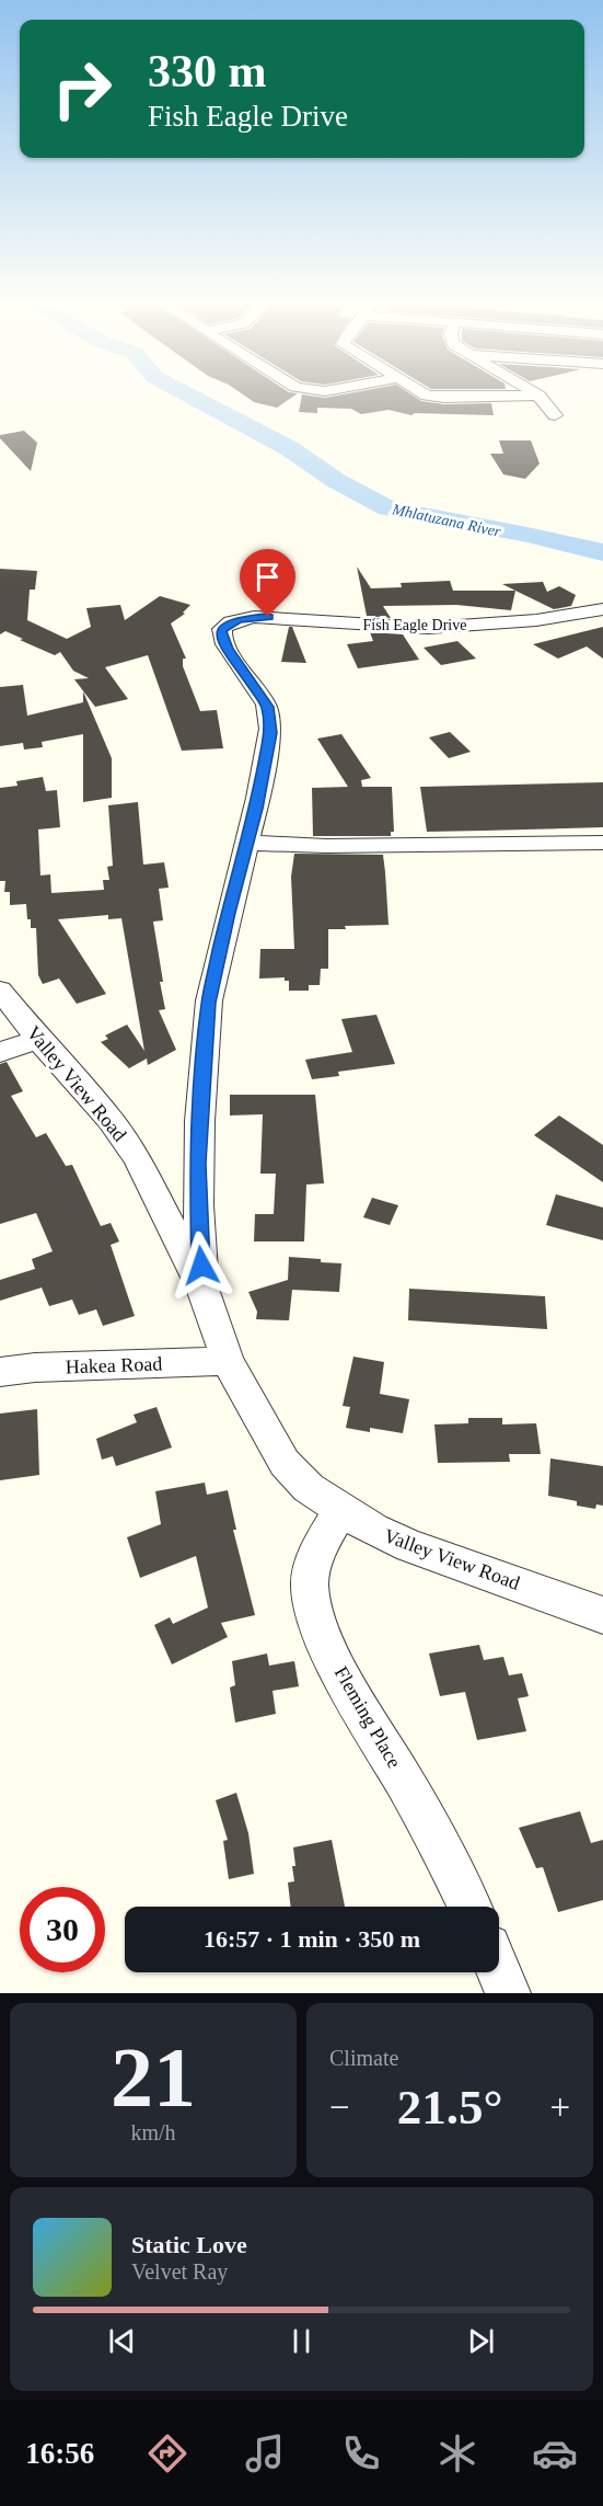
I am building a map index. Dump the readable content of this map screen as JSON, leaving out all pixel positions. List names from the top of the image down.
{
  "streets": {
    "street": [
      "Fish Eagle Drive",
      "Valley View Road",
      "Hakea Road",
      "Fleming Place"
    ]
  },
  "crossings": [
    ["Valley View Road", "Hakea Road"],
    ["Valley View Road", "Fleming Place"]
  ],
  "water": ["Mhlatuzana River"],
  "page": {
    "turn": ["330 m", "Fish Eagle Drive"],
    "limit": "30",
    "trip": "16:57 · 1 min · 350 m",
    "tile": [
      ["21", "km/h"],
      "Climate"
    ],
    "heat": ["−", "21.5°", "+"],
    "song": ["Static Love", "Velvet Ray"],
    "tabs": "16:56"
  }
}
